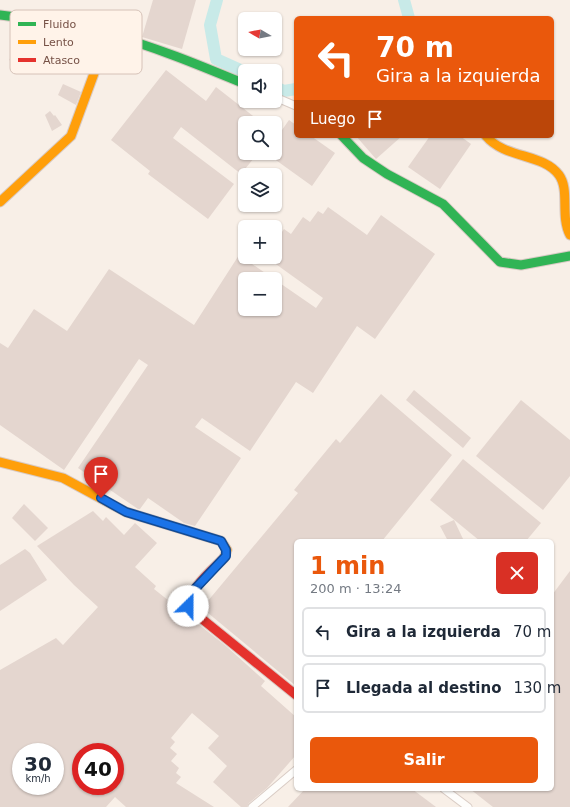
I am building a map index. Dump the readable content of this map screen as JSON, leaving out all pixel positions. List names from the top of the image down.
{
  "legend": ["Fluido", "Lento", "Atasco"],
  "north": "left",
  "page": {
    "map_buttons": ["+", "−"],
    "turn": ["70 m", "Gira a la izquierda"],
    "then": "Luego",
    "heading": ["1 min", "200 m · 13:24"],
    "list": [
      {
        "name": "Gira a la izquierda",
        "value": "70 m"
      },
      {
        "name": "Llegada al destino",
        "value": "130 m"
      }
    ],
    "buttons": "Salir",
    "speed": "30 km/h",
    "limit": "40"
  }
}
